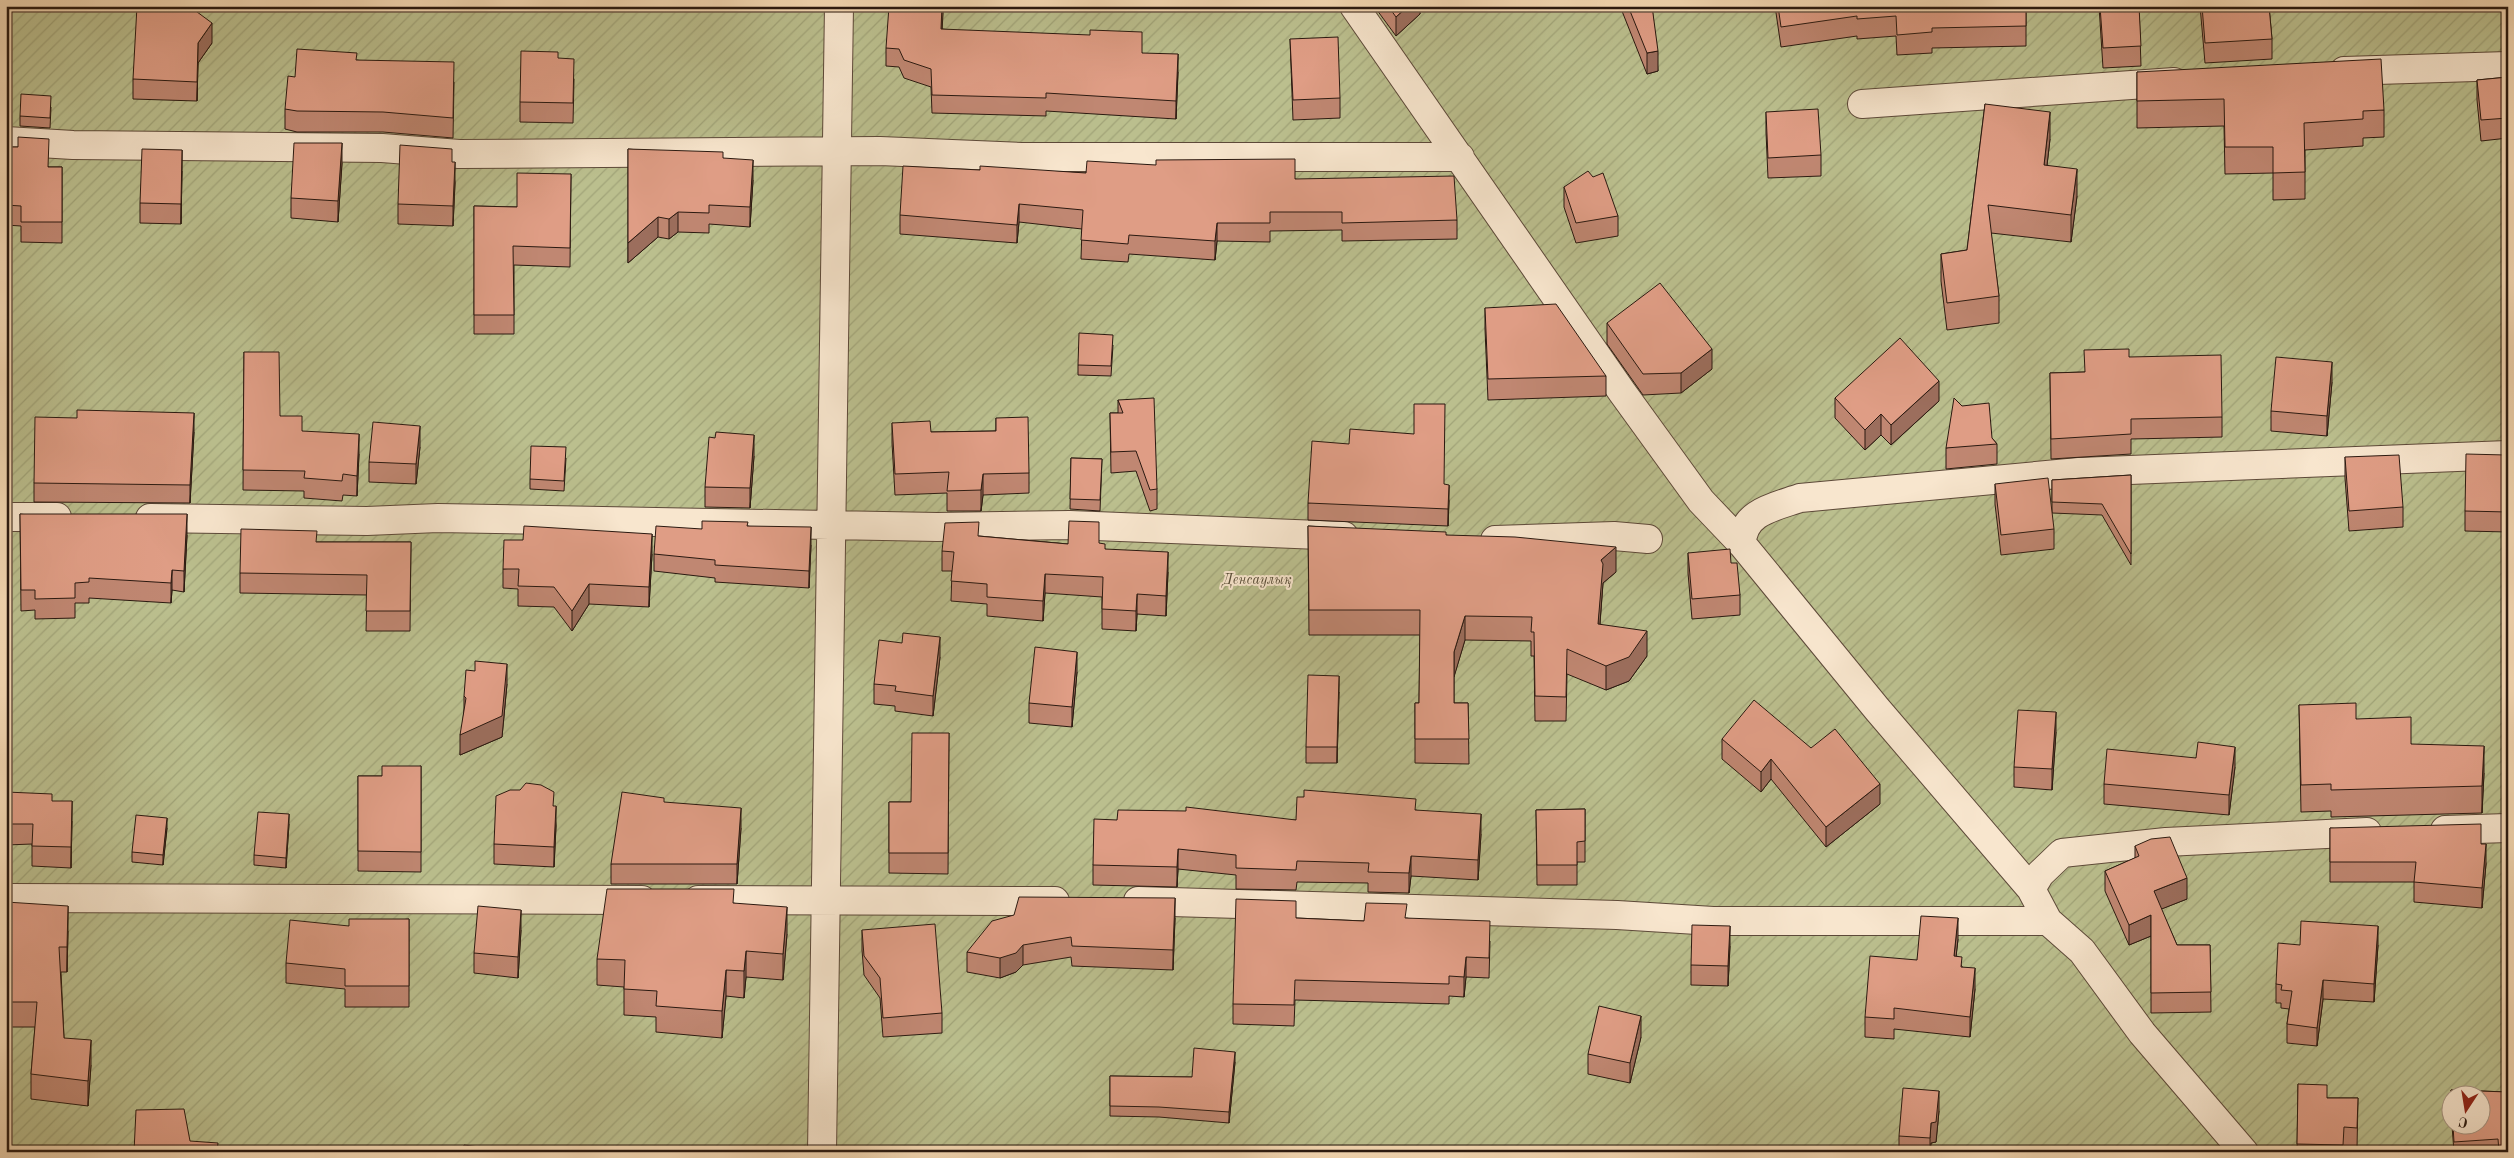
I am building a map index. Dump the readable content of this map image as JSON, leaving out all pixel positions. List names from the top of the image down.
{
  "parks": ["Денсаулық"],
  "north": "bottom"
}
